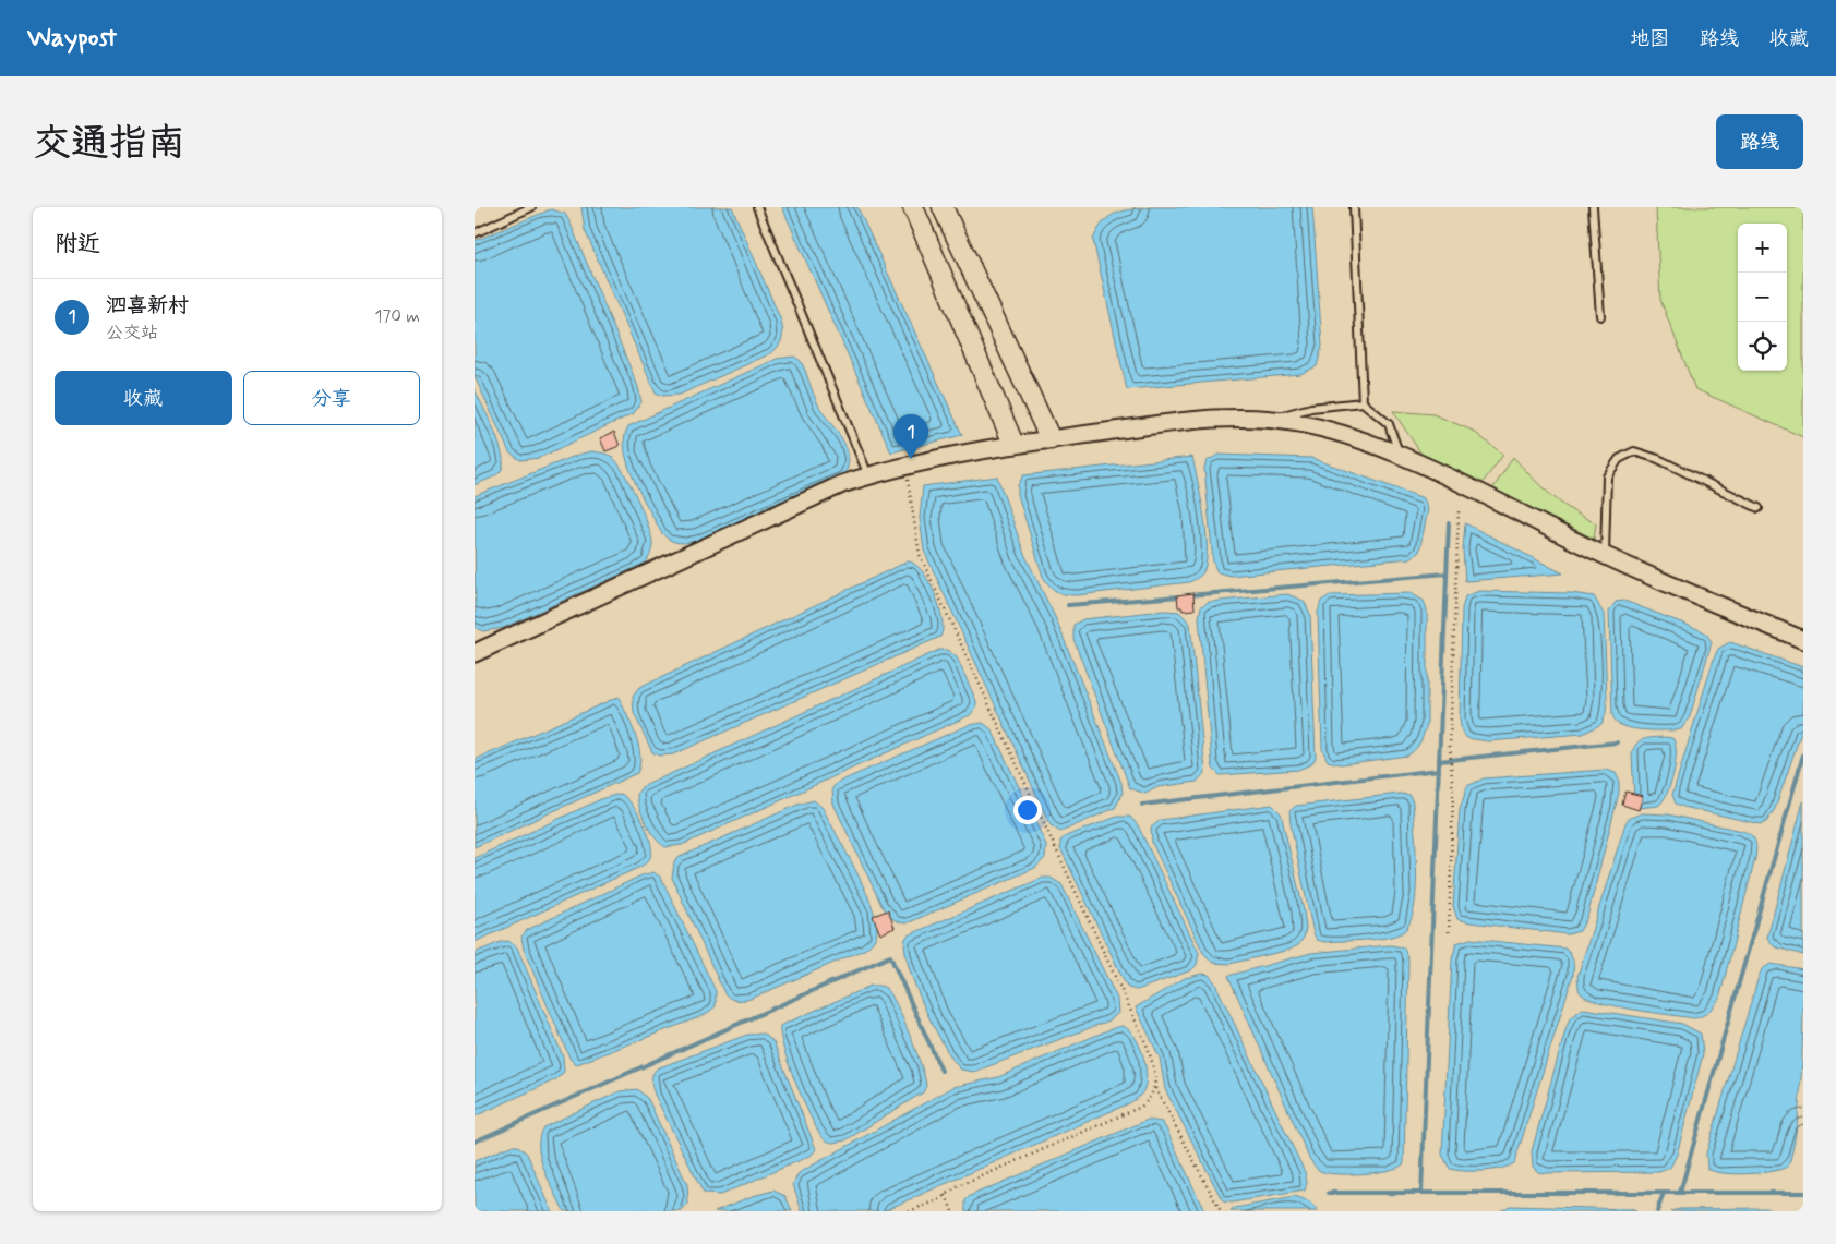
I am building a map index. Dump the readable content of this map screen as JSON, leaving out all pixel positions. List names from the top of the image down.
{
  "page": {
    "header": "Waypost",
    "nav": ["地图", "路线", "收藏"],
    "buttons": [
      "路线",
      ["收藏", "分享"]
    ],
    "title": "交通指南",
    "heading": "附近",
    "map_buttons": ["+", "−"],
    "list": [
      {
        "mark": "1",
        "name": "泗喜新村",
        "note": "公交站",
        "value": "170 m"
      }
    ],
    "pins": "1"
  }
}
